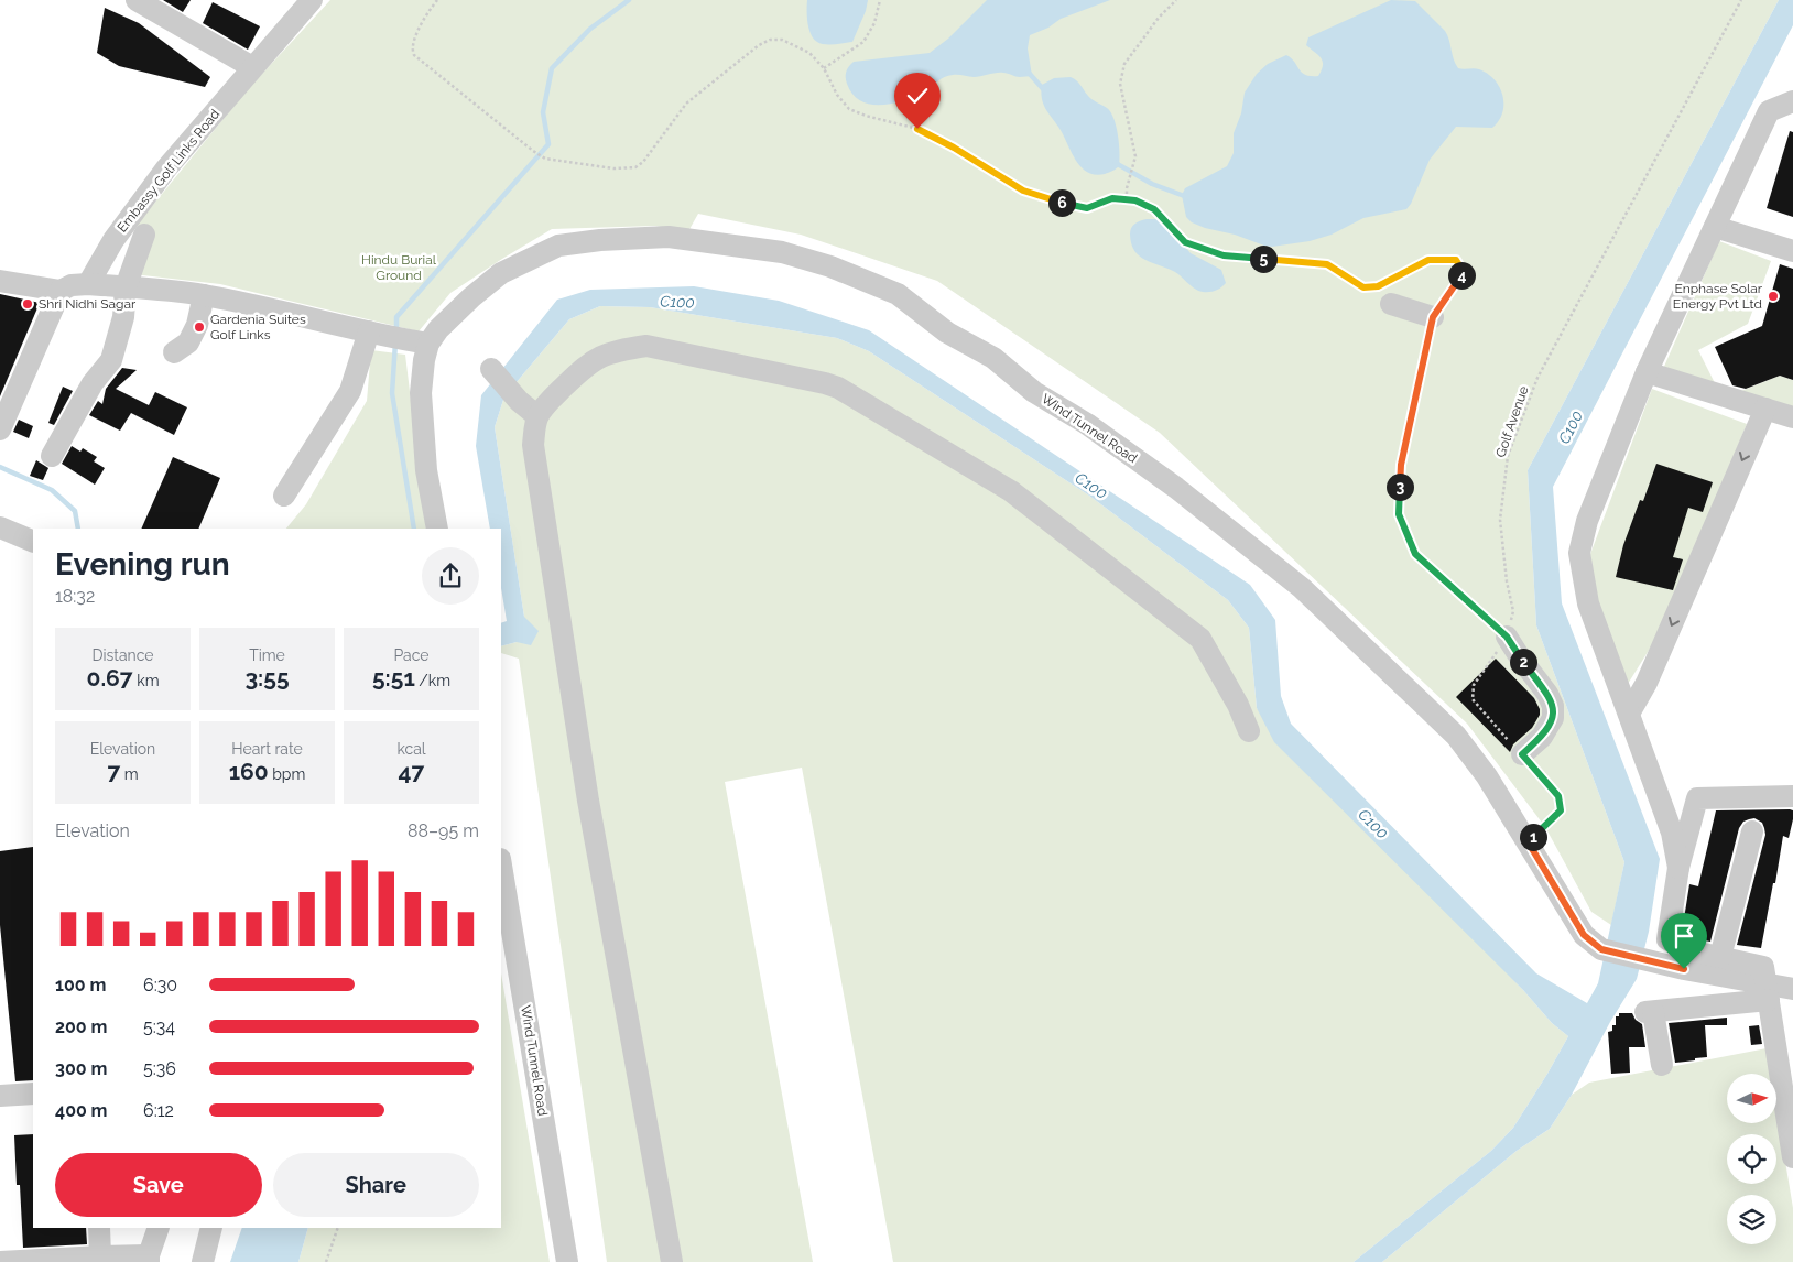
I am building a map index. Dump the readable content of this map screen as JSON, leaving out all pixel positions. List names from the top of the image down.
{
  "streets": {
    "street": ["Embassy Golf Links Road", "Wind Tunnel Road"],
    "path": ["Golf Avenue"]
  },
  "crossings": [
    ["Golf Avenue", "Wind Tunnel Road"]
  ],
  "water": ["C100"],
  "parks": ["Hindu Burial Ground"],
  "places": ["Enphase Solar Energy Pvt Ltd", "Shri Nidhi Sagar", "Gardenia Suites Golf Links"],
  "north": "right",
  "page": {
    "pins": [
      "6",
      "5",
      "4",
      "3",
      "2",
      "1"
    ],
    "heading": ["Evening run", "18:32"],
    "stats": [
      ["Distance", "0.67 km"],
      ["Time", "3:55"],
      ["Pace", "5:51 /km"],
      ["Elevation", "7 m"],
      ["Heart rate", "160 bpm"],
      ["kcal", "47"]
    ],
    "chart": ["Elevation", "88–95 m"],
    "list": [
      {
        "name": "100 m",
        "note": "6:30"
      },
      {
        "name": "200 m",
        "note": "5:34"
      },
      {
        "name": "300 m",
        "note": "5:36"
      },
      {
        "name": "400 m",
        "note": "6:12"
      }
    ],
    "buttons": ["Save", "Share"]
  }
}
